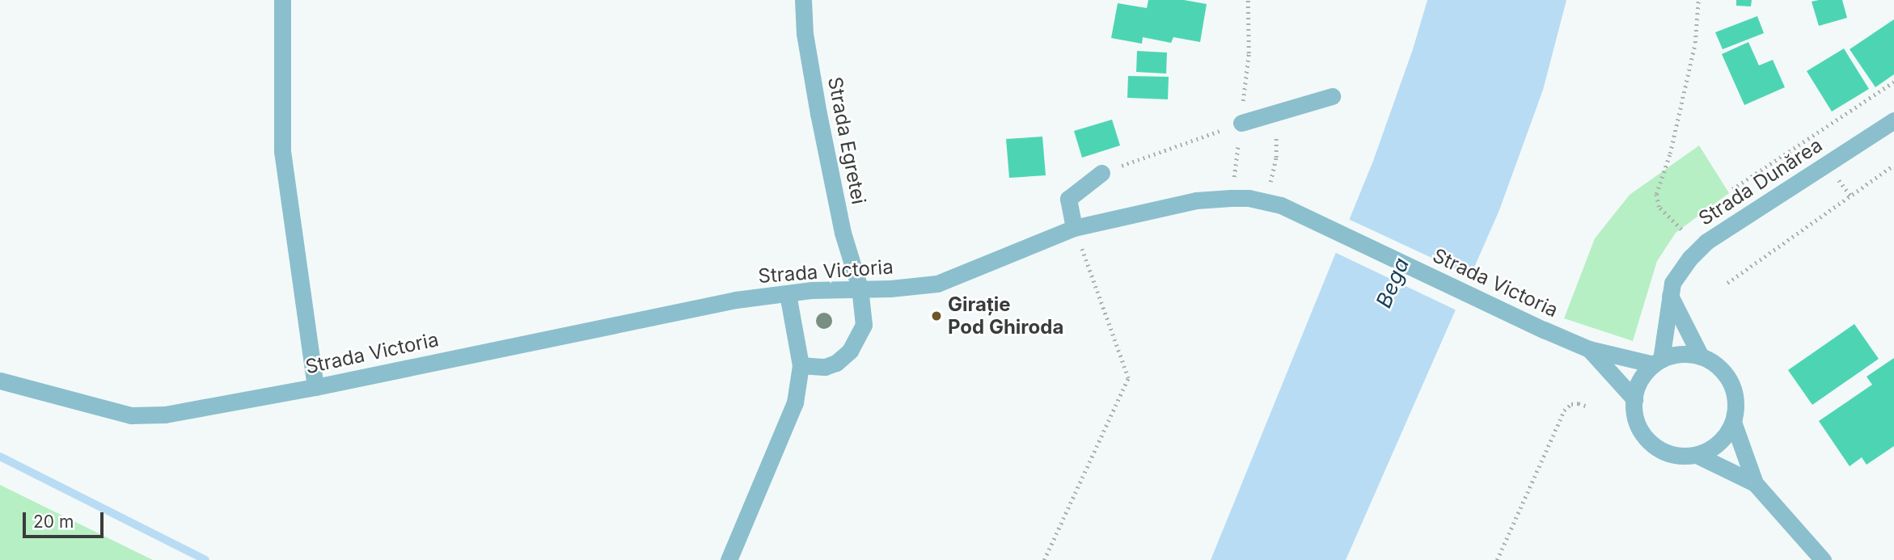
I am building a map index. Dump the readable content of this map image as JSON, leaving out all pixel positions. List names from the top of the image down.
{
  "streets": {
    "street": ["Strada Egretei", "Strada Dunărea", "Strada Victoria"]
  },
  "crossings": [
    ["Strada Egretei", "Strada Victoria"],
    ["Strada Dunărea", "Strada Victoria"]
  ],
  "water": ["Bega"],
  "places": ["Girație Pod Ghiroda"],
  "scale_bar": "20 m"
}
